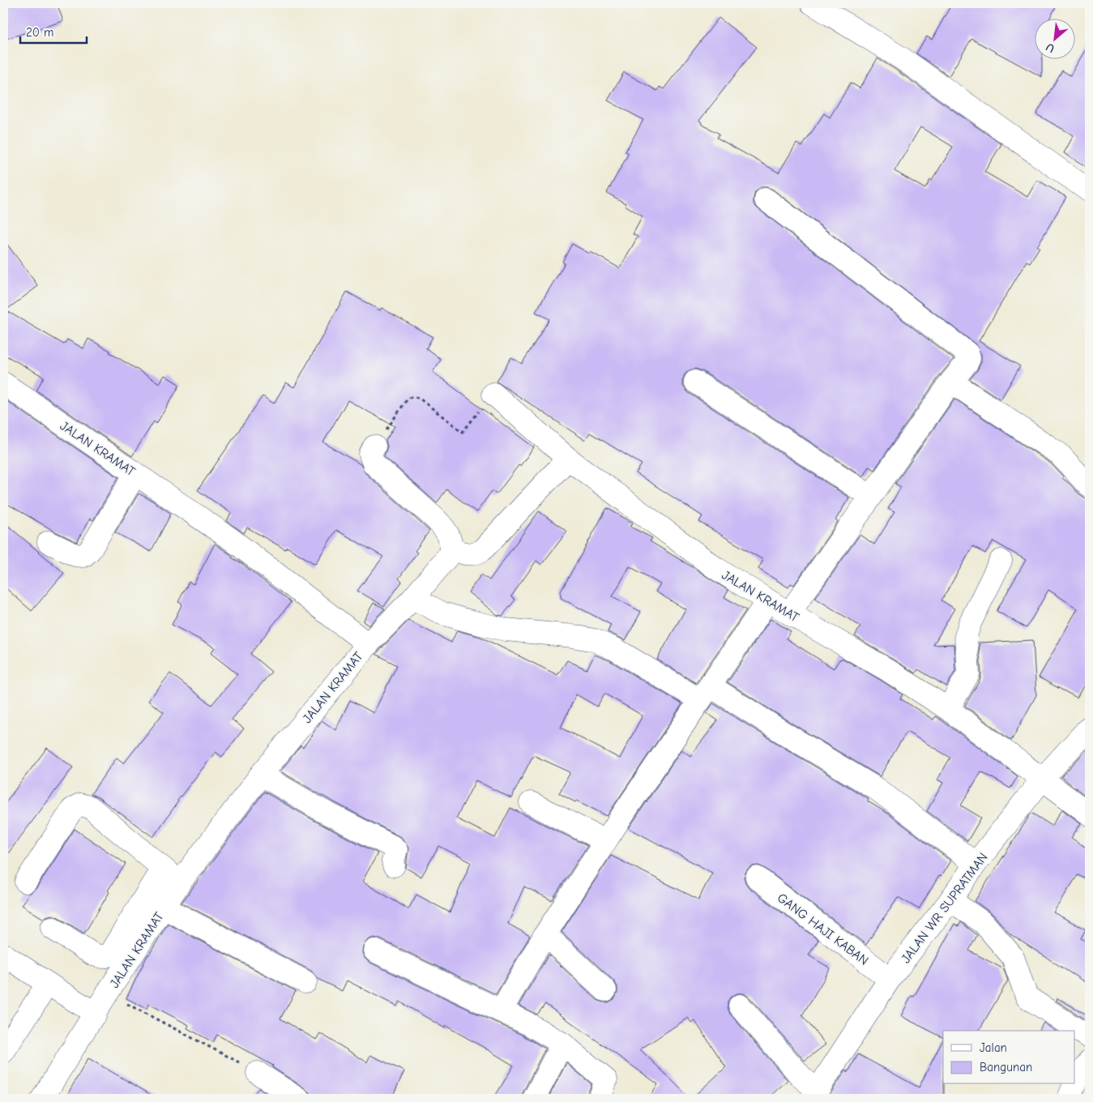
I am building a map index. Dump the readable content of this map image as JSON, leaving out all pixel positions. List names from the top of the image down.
{
  "streets": {
    "street": ["JALAN KRAMAT", "JALAN WR SUPRATMAN", "GANG HAJI KABAN"]
  },
  "crossings": [
    ["JALAN KRAMAT", "JALAN WR SUPRATMAN"],
    ["JALAN WR SUPRATMAN", "GANG HAJI KABAN"]
  ],
  "legend": ["Jalan", "Bangunan"],
  "scale_bar": "20 m",
  "north": "bottom left"
}
